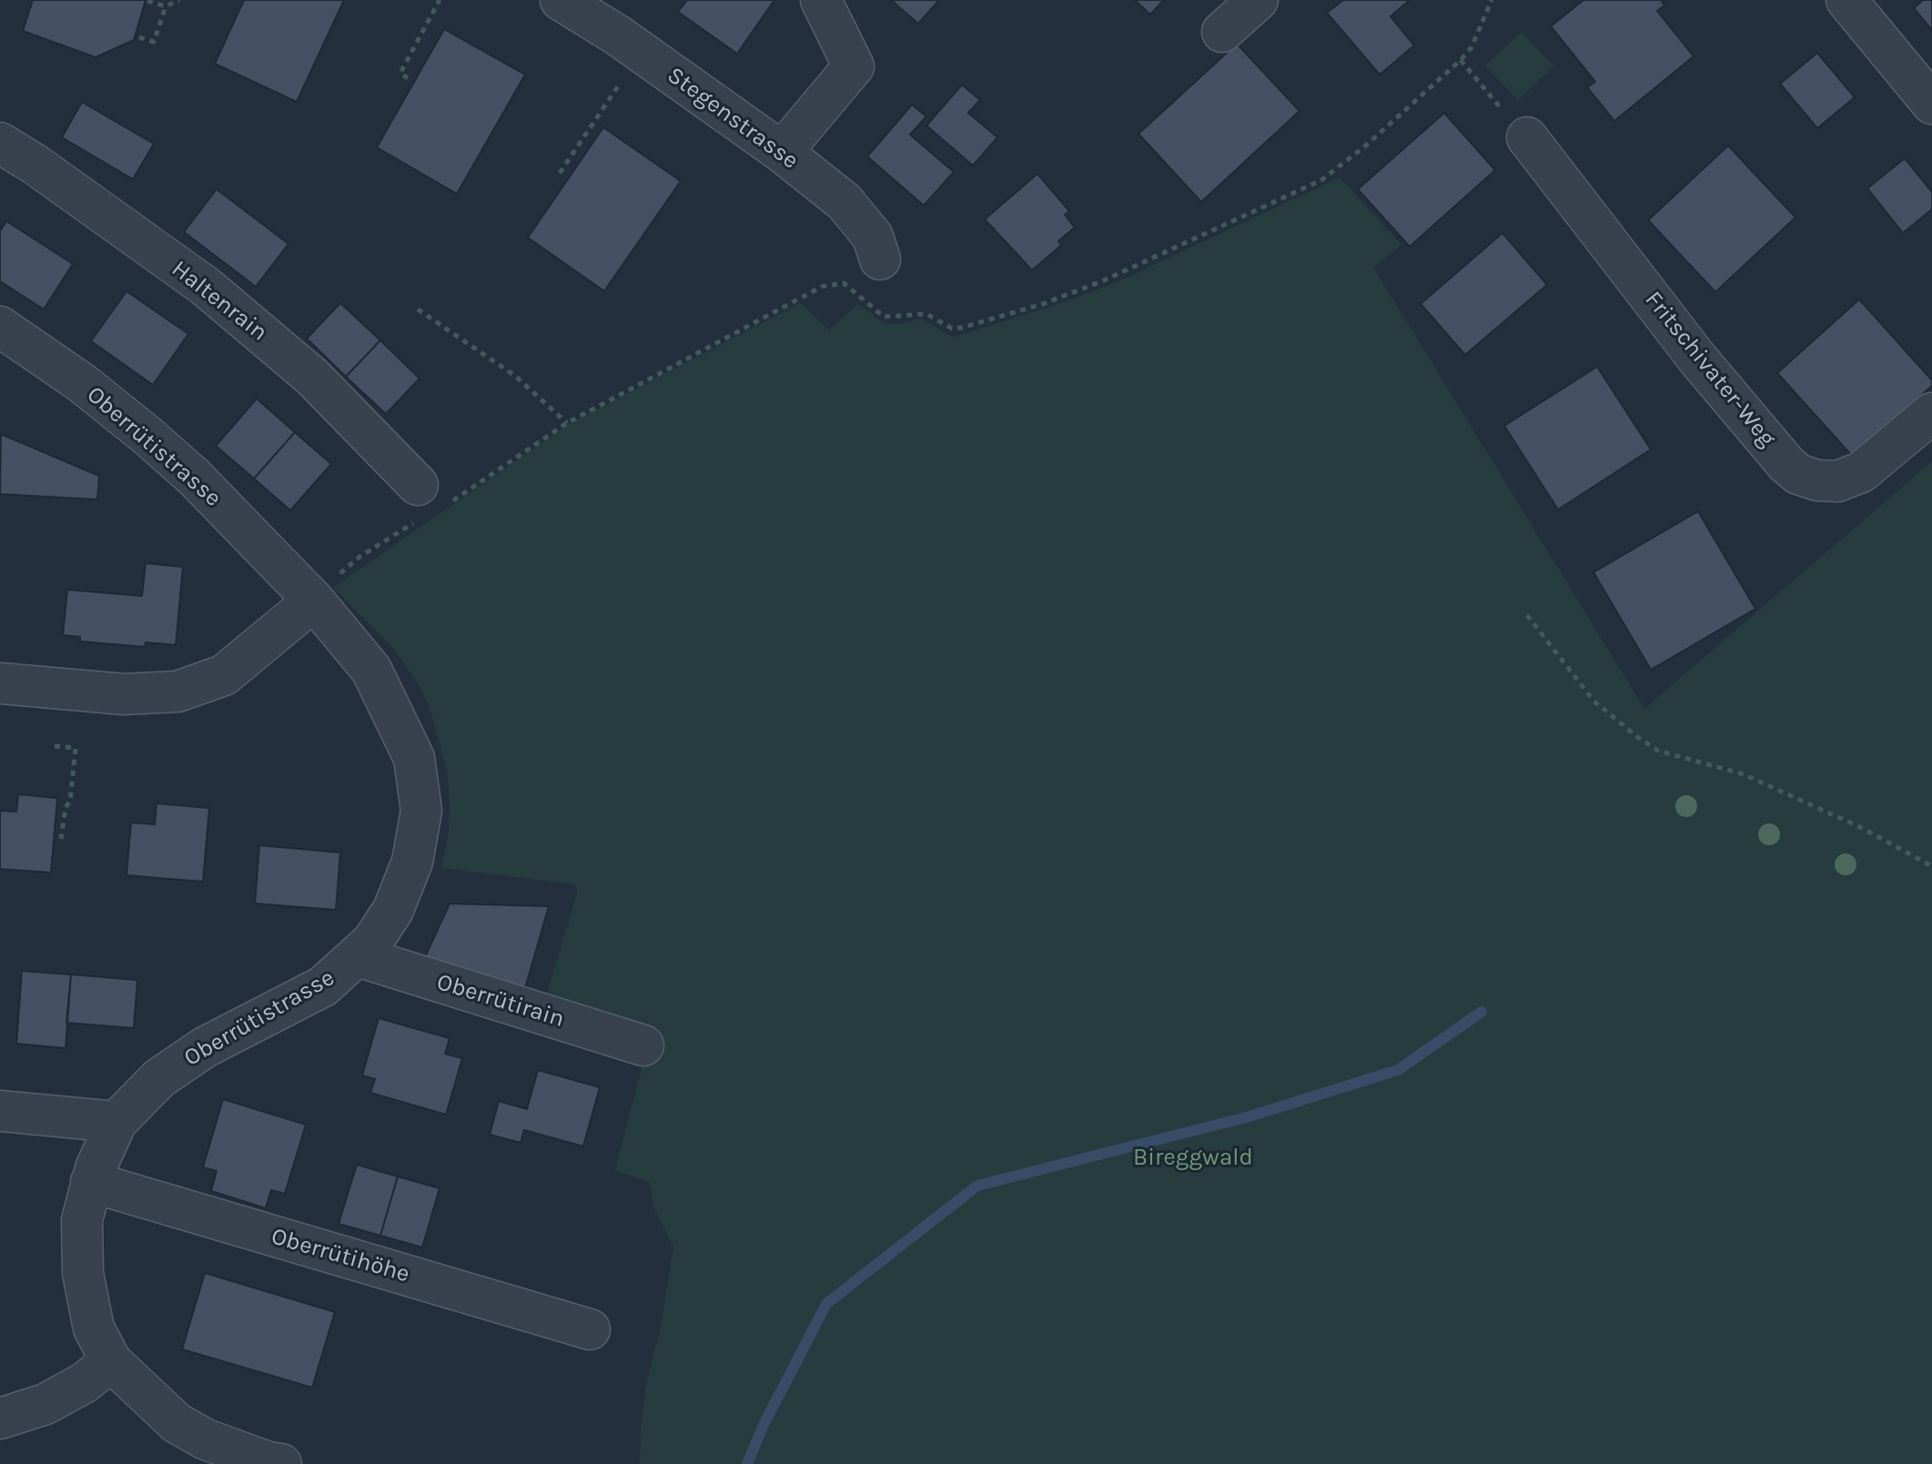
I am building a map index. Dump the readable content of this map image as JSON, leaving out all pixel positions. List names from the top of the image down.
{
  "streets": {
    "street": [
      "Stegenstrasse",
      "Haltenrain",
      "Fritschivater-Weg",
      "Oberrütistrasse",
      "Oberrütirain",
      "Oberrütihöhe"
    ]
  },
  "crossings": [
    ["Oberrütistrasse", "Oberrütirain"],
    ["Oberrütistrasse", "Oberrütihöhe"]
  ],
  "parks": ["Bireggwald"]
}
